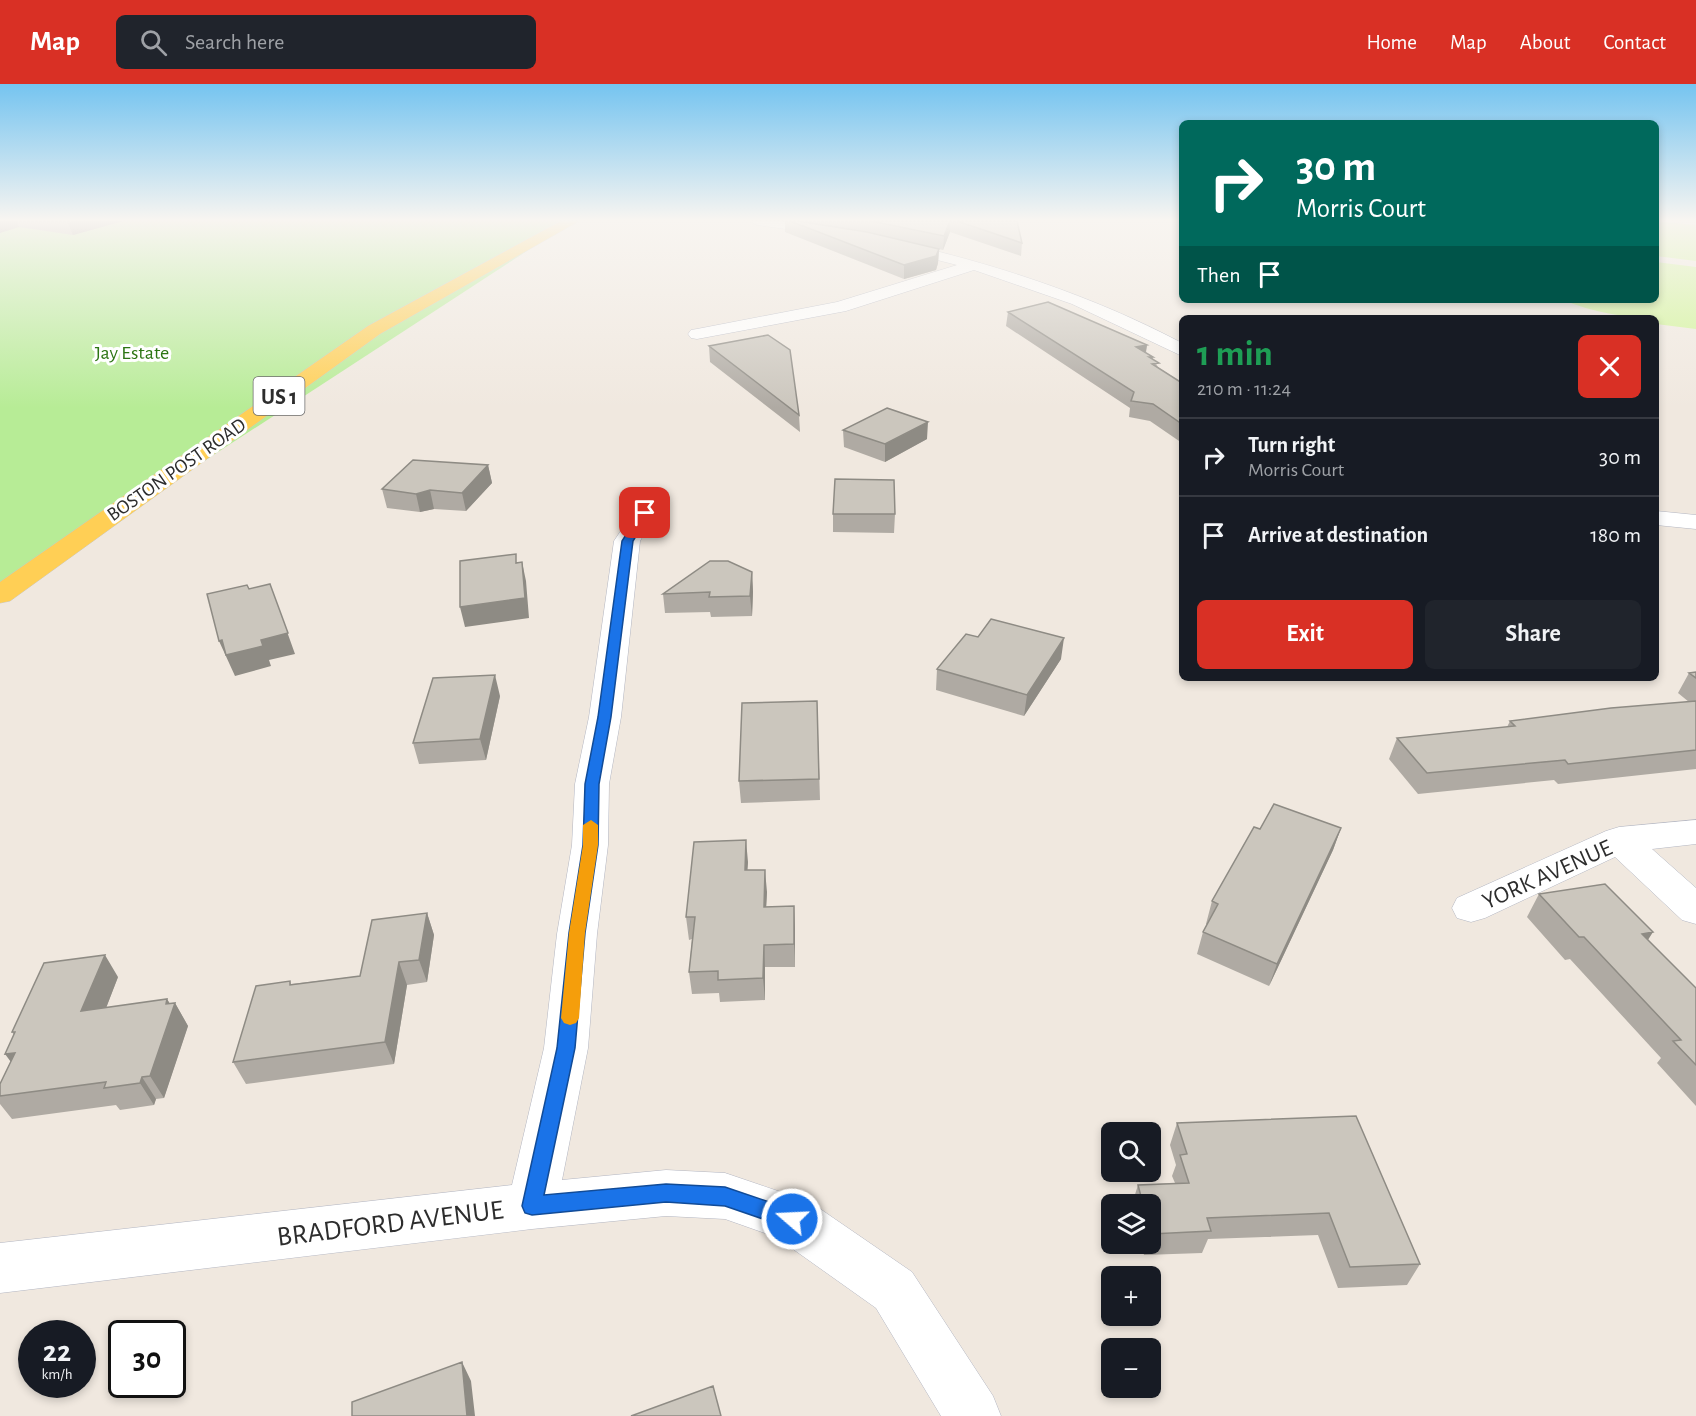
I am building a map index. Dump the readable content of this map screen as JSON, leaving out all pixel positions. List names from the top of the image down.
{
  "streets": {
    "main road": ["US 1", "BOSTON POST ROAD"],
    "street": ["YORK AVENUE", "BRADFORD AVENUE"]
  },
  "parks": ["Jay Estate"],
  "page": {
    "header": "Map",
    "search": "Search here",
    "nav": [
      "Home",
      "Map",
      "About",
      "Contact"
    ],
    "turn": ["30 m", "Morris Court"],
    "then": "Then",
    "heading": ["1 min", "210 m · 11:24"],
    "list": [
      {
        "name": "Turn right",
        "note": "Morris Court",
        "value": "30 m"
      },
      {
        "name": "Arrive at destination",
        "value": "180 m"
      }
    ],
    "buttons": ["Exit", "Share"],
    "map_buttons": ["+", "−"],
    "speed": "22 km/h",
    "limit": "30"
  }
}
